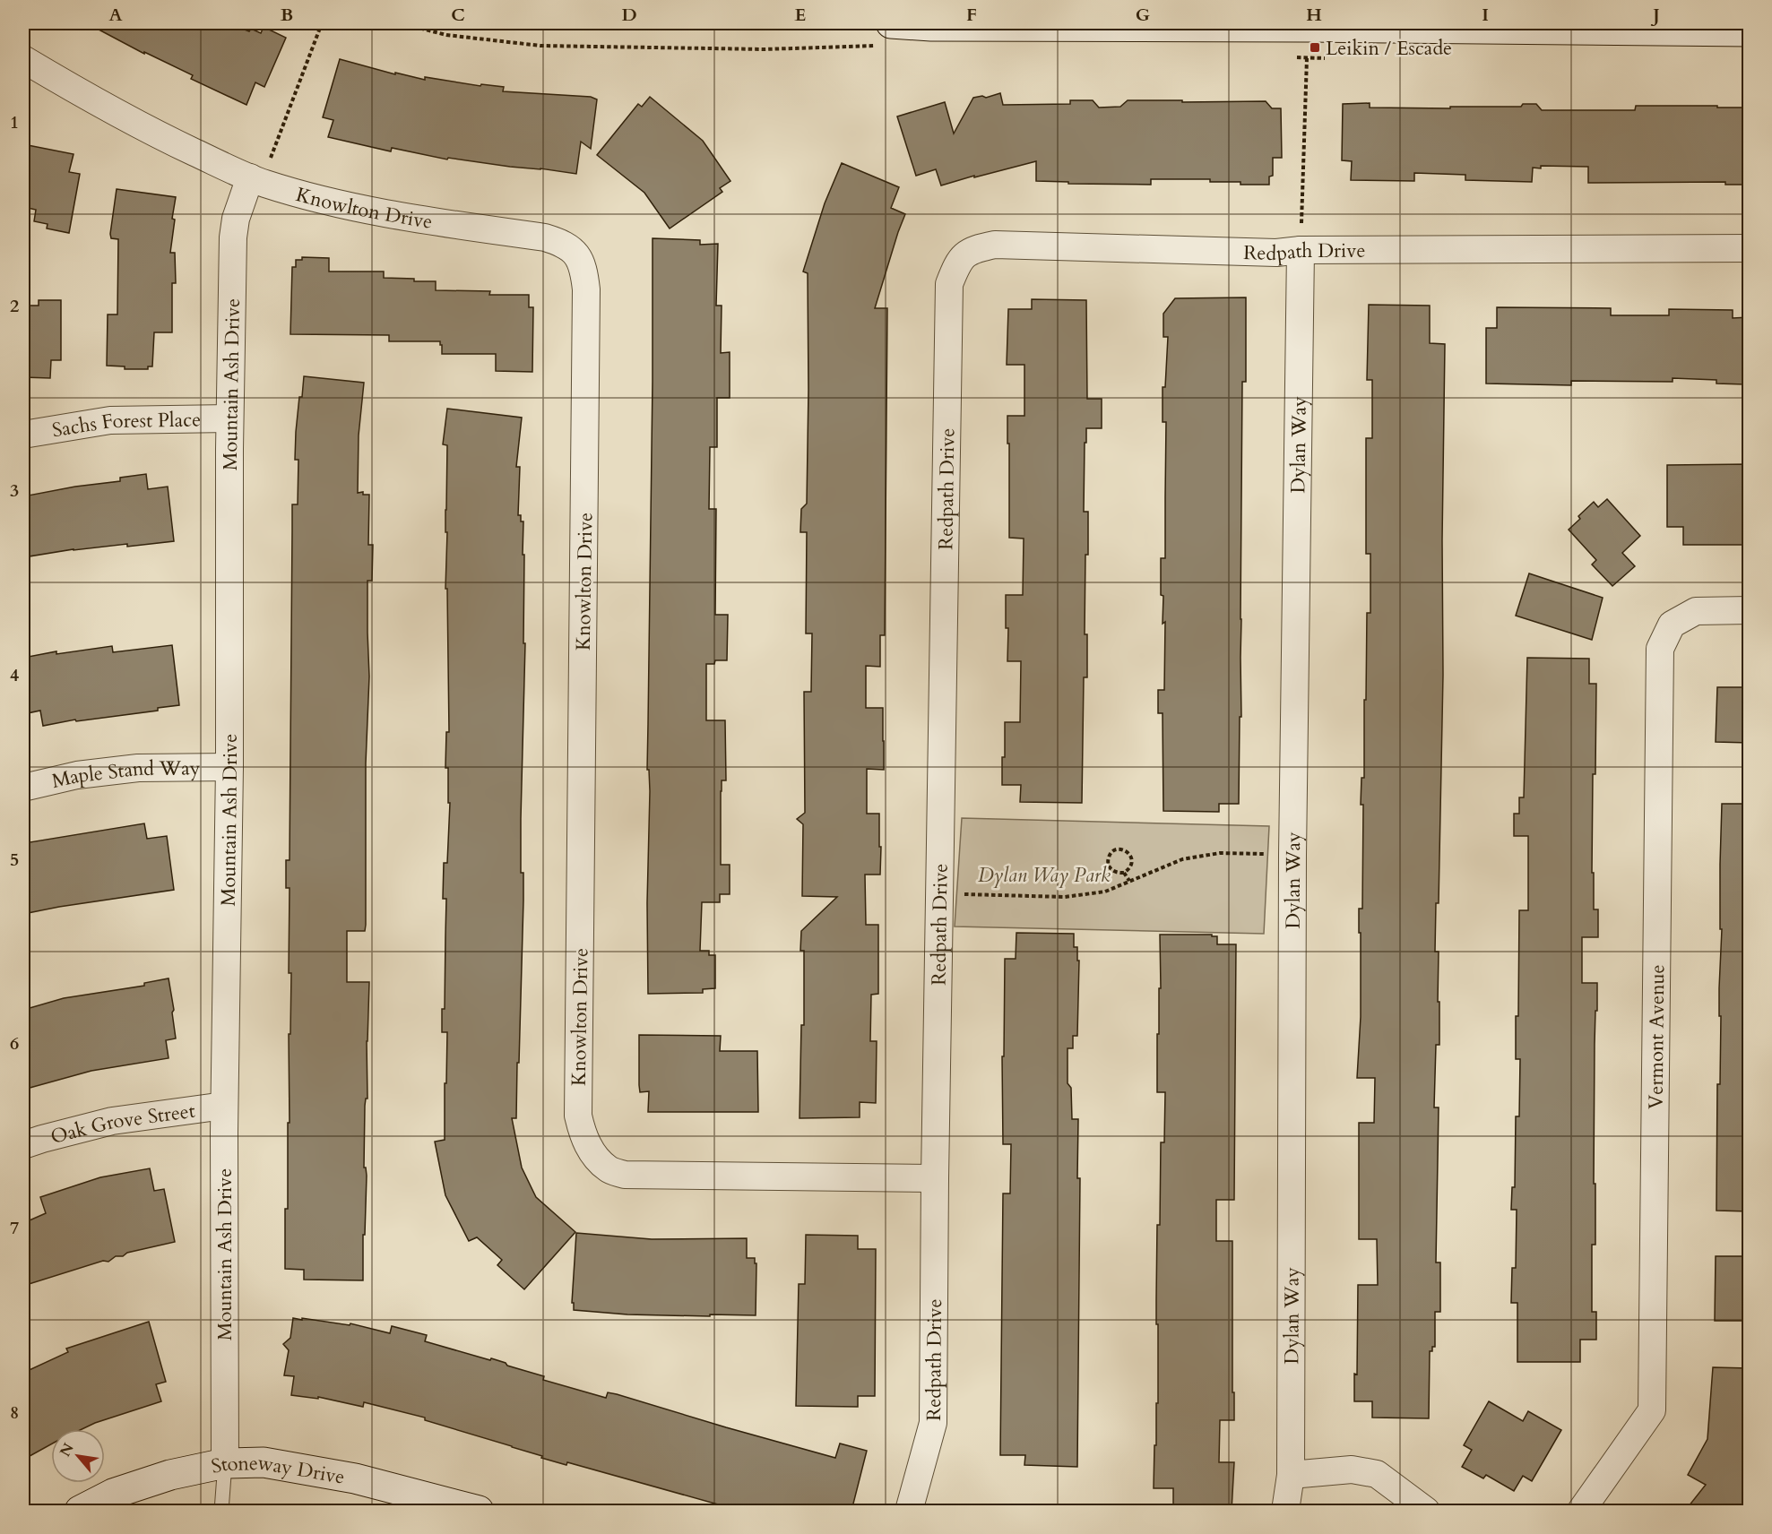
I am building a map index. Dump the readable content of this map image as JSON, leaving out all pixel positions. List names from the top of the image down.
{
  "streets": {
    "street": [
      "Knowlton Drive",
      "Redpath Drive",
      "Mountain Ash Drive",
      "Sachs Forest Place",
      "Dylan Way",
      "Maple Stand Way",
      "Vermont Avenue",
      "Oak Grove Street",
      "Stoneway Drive"
    ]
  },
  "crossings": [
    ["Knowlton Drive", "Redpath Drive"],
    ["Knowlton Drive", "Mountain Ash Drive"],
    ["Redpath Drive", "Dylan Way"],
    ["Mountain Ash Drive", "Sachs Forest Place"],
    ["Mountain Ash Drive", "Maple Stand Way"],
    ["Mountain Ash Drive", "Oak Grove Street"],
    ["Mountain Ash Drive", "Stoneway Drive"]
  ],
  "parks": ["Dylan Way Park"],
  "places": {
    "transit": ["Leikin / Escade"]
  },
  "north": "top left",
  "grid": {
    "columns": [
      "A",
      "B",
      "C",
      "D",
      "E",
      "F",
      "G",
      "H",
      "I",
      "J"
    ],
    "rows": [
      "1",
      "2",
      "3",
      "4",
      "5",
      "6",
      "7",
      "8"
    ]
  }
}
